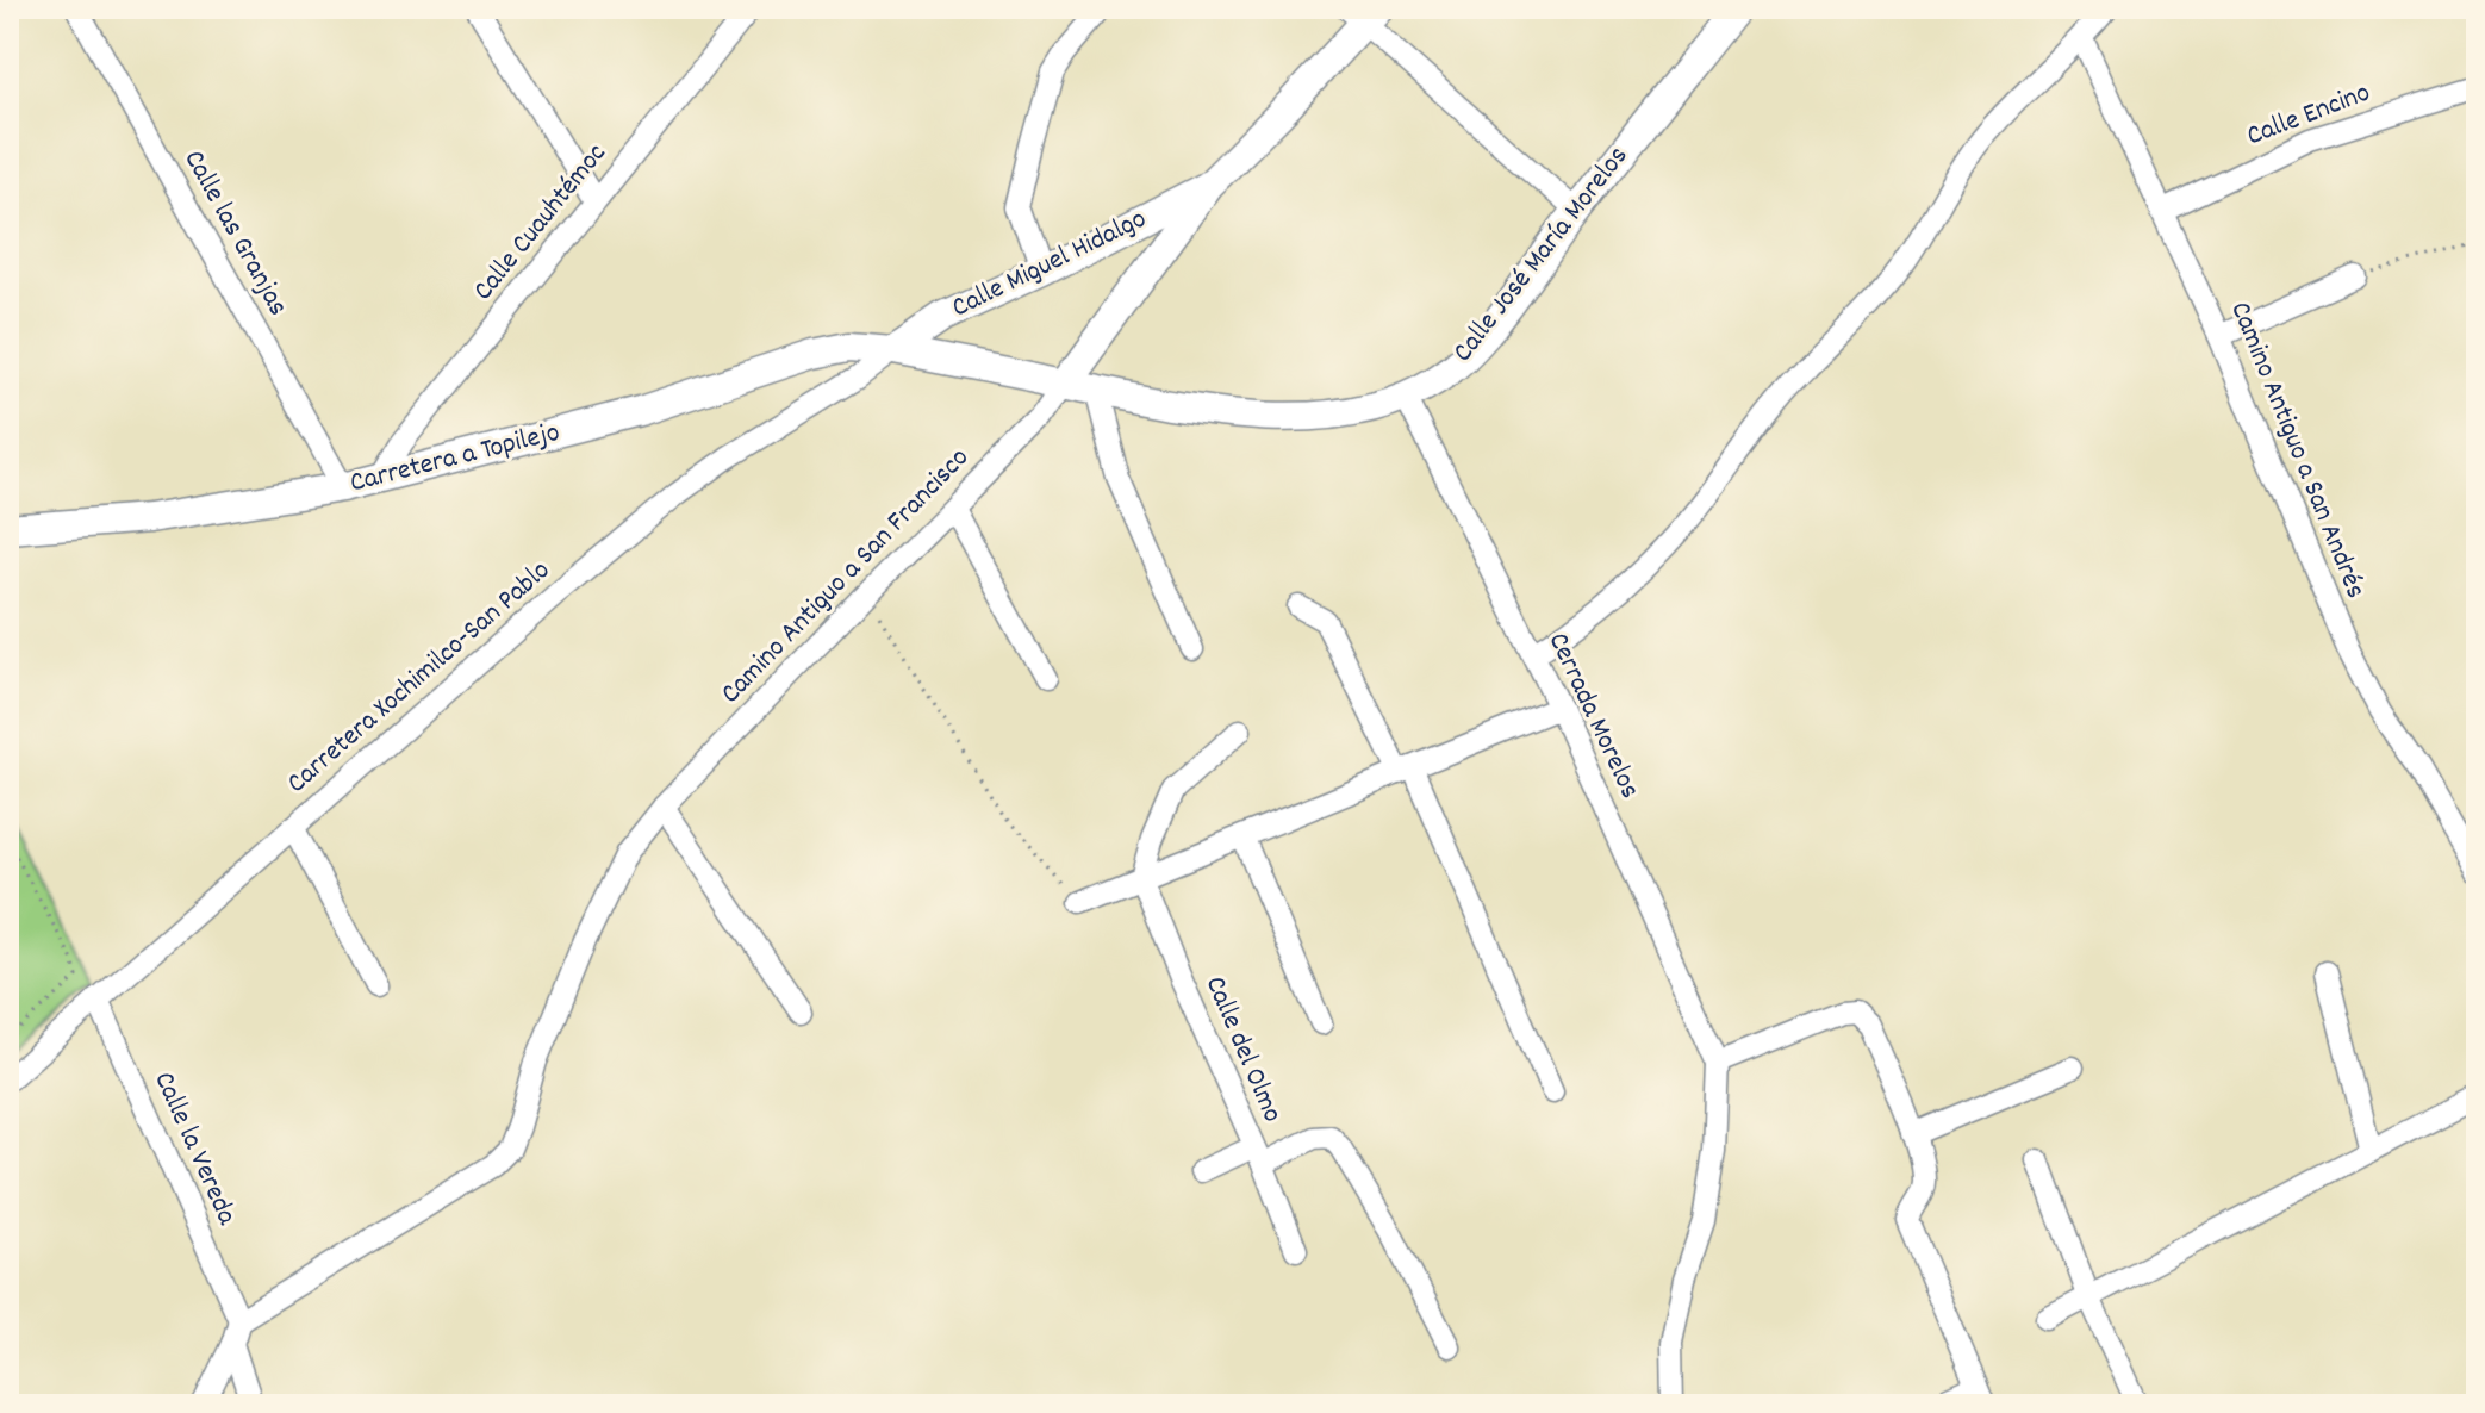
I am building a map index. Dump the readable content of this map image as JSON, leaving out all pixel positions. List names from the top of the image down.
{
  "streets": {
    "main road": ["Calle José María Morelos", "Calle Miguel Hidalgo", "Carretera a Topilejo"],
    "street": [
      "Calle Encino",
      "Calle Cuauhtémoc",
      "Calle las Granjas",
      "Camino Antiguo a San Andrés",
      "Camino Antiguo a San Francisco",
      "Carretera Xochimilco-San Pablo",
      "Cerrada Morelos",
      "Calle del Olmo",
      "Calle la Vereda"
    ]
  },
  "crossings": [
    ["Calle Encino", "Camino Antiguo a San Andrés"],
    ["Calle Cuauhtémoc", "Carretera a Topilejo"],
    ["Calle las Granjas", "Carretera a Topilejo"],
    ["Calle José María Morelos", "Calle Miguel Hidalgo"],
    ["Calle José María Morelos", "Carretera a Topilejo"],
    ["Calle José María Morelos", "Camino Antiguo a San Francisco"],
    ["Calle José María Morelos", "Cerrada Morelos"],
    ["Calle Miguel Hidalgo", "Carretera a Topilejo"],
    ["Calle Miguel Hidalgo", "Camino Antiguo a San Francisco"],
    ["Calle Miguel Hidalgo", "Carretera Xochimilco-San Pablo"],
    ["Carretera a Topilejo", "Camino Antiguo a San Francisco"],
    ["Carretera a Topilejo", "Carretera Xochimilco-San Pablo"],
    ["Camino Antiguo a San Francisco", "Calle la Vereda"],
    ["Carretera Xochimilco-San Pablo", "Calle la Vereda"]
  ]
}
